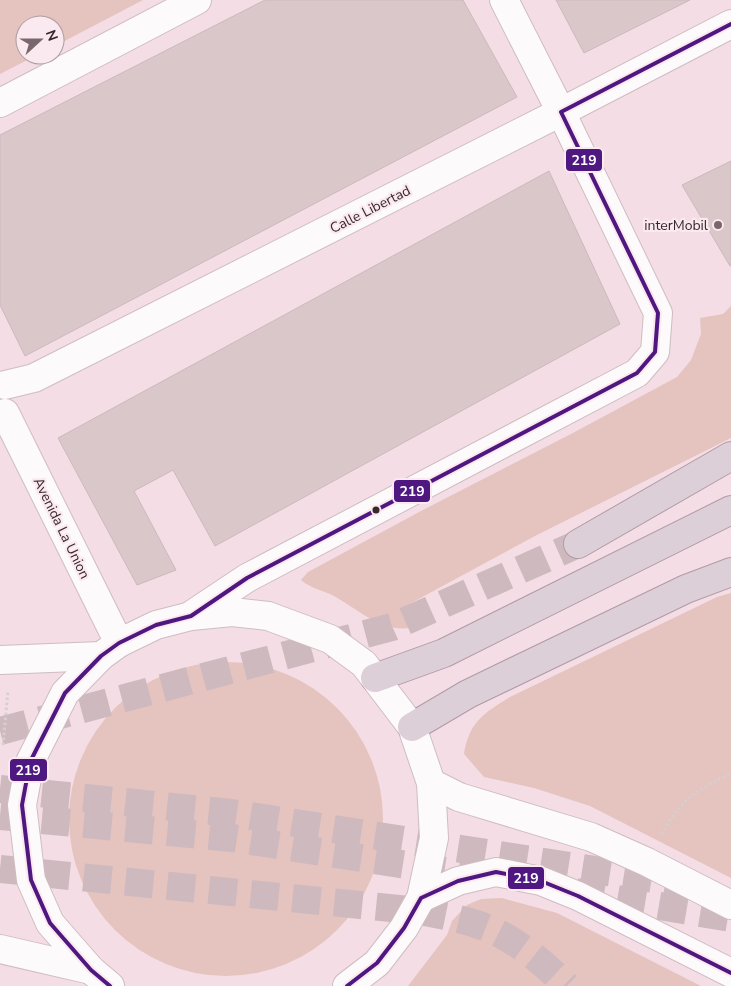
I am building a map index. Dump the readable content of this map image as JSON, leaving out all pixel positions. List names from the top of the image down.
{
  "streets": {
    "street": ["Calle Libertad", "Avenida La Union"]
  },
  "places": ["interMobil"],
  "lines": ["transit line 219"],
  "north": "right"
}
